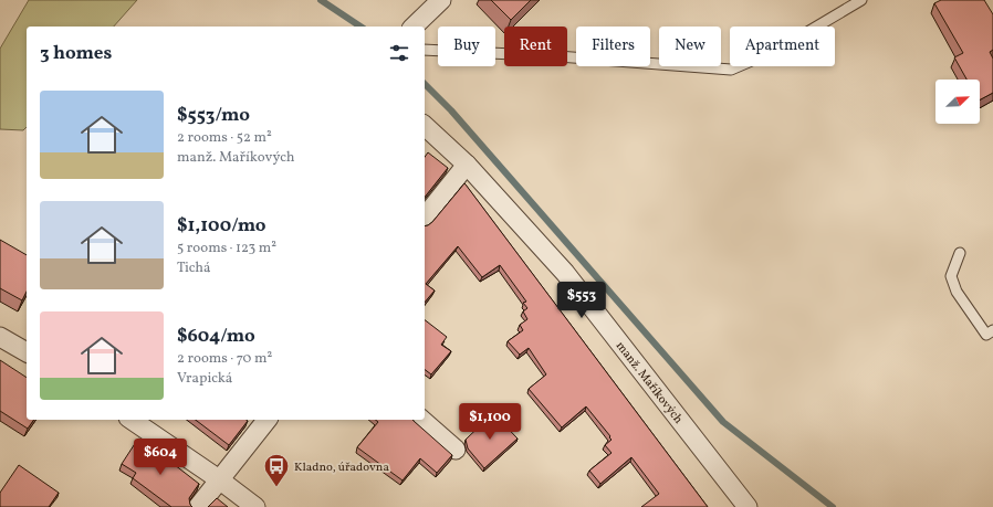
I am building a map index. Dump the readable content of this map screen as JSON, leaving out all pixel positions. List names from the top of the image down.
{
  "streets": {
    "street": ["manž. Maříkových"]
  },
  "places": {
    "bus stop": ["Kladno, úřadovna"]
  },
  "north": "top right",
  "page": {
    "chip": [
      "Buy",
      "Rent",
      "Filters",
      "New",
      "Apartment"
    ],
    "heading": "3 homes",
    "list": [
      {
        "name": "$553/mo",
        "note": "2 rooms · 52 m² · manž. Maříkových"
      },
      {
        "name": "$1,100/mo",
        "note": "5 rooms · 123 m² · Tichá"
      },
      {
        "name": "$604/mo",
        "note": "2 rooms · 70 m² · Vrapická"
      }
    ],
    "price": ["$553", "$1,100", "$604"]
  }
}
